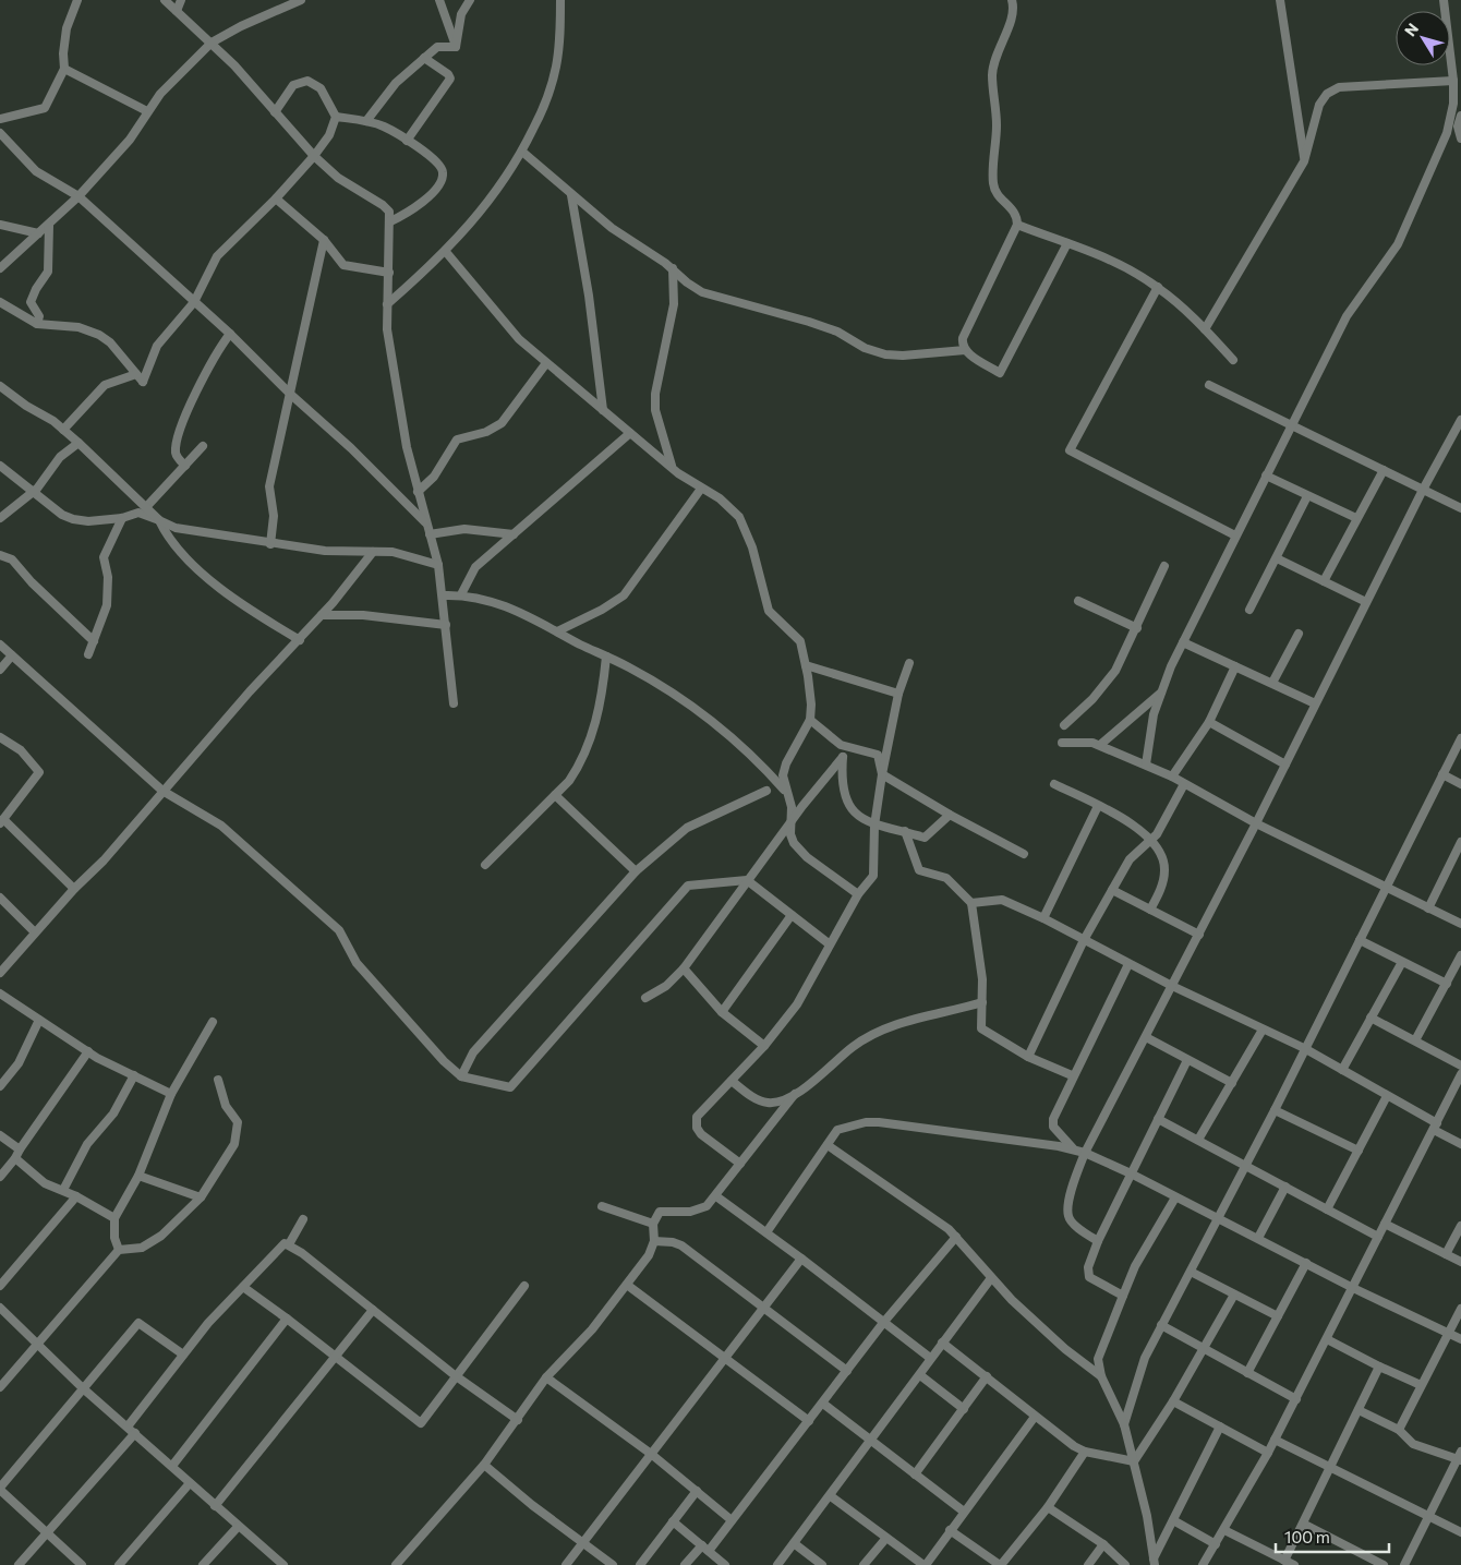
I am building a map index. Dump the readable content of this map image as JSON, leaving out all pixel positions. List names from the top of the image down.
{
  "scale_bar": "100 m",
  "north": "top left"
}
